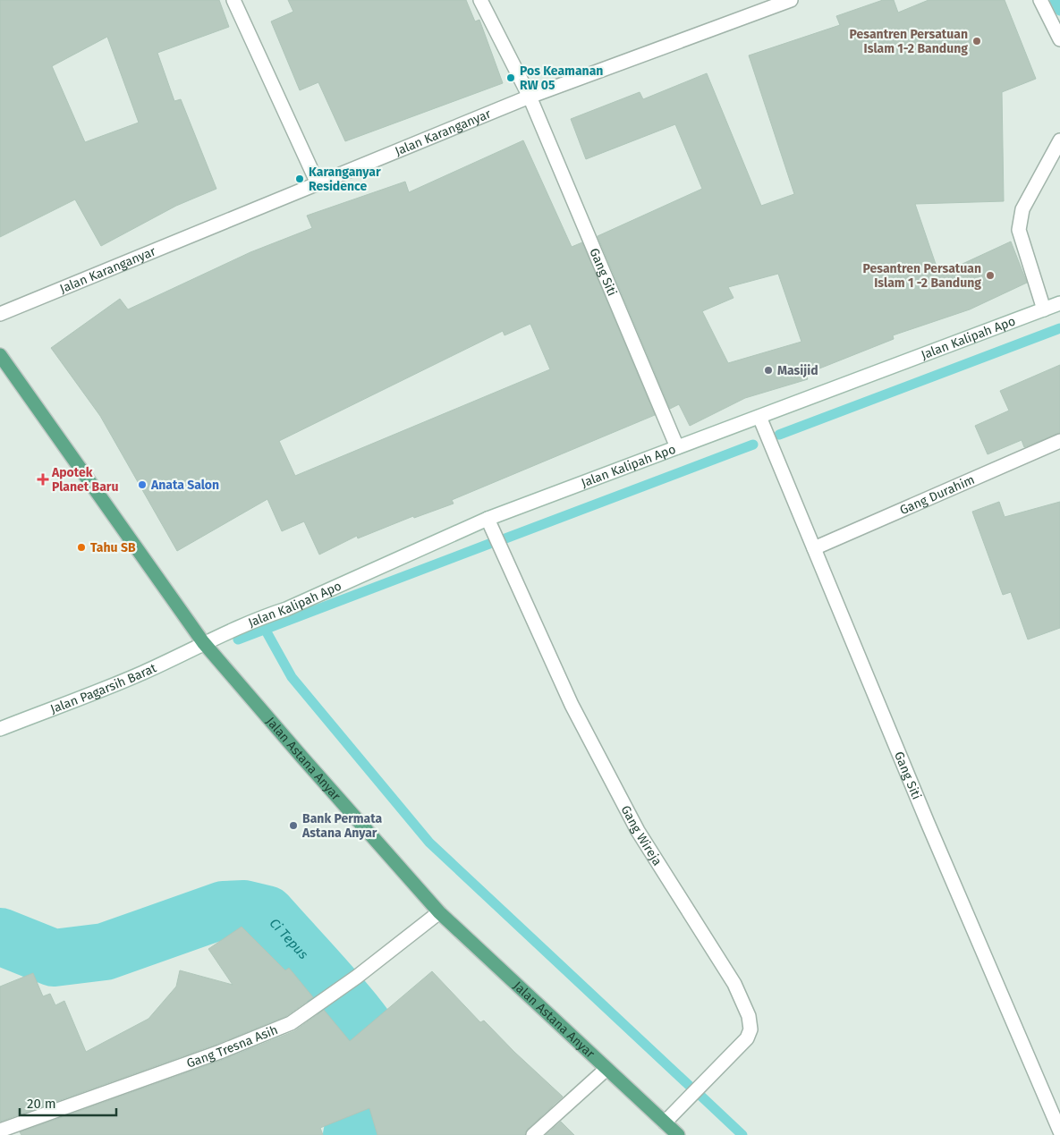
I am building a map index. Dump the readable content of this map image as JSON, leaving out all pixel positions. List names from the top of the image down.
{
  "streets": {
    "main road": ["Jalan Astana Anyar"],
    "street": [
      "Jalan Karanganyar",
      "Gang Siti",
      "Jalan Kalipah Apo",
      "Gang Durahim",
      "Jalan Pagarsih Barat",
      "Gang Wireja",
      "Gang Tresna Asih"
    ]
  },
  "crossings": [
    ["Jalan Karanganyar", "Gang Siti"],
    ["Gang Siti", "Jalan Kalipah Apo"],
    ["Gang Siti", "Gang Durahim"],
    ["Jalan Kalipah Apo", "Jalan Pagarsih Barat"],
    ["Jalan Kalipah Apo", "Jalan Astana Anyar"],
    ["Jalan Kalipah Apo", "Gang Wireja"],
    ["Jalan Pagarsih Barat", "Jalan Astana Anyar"],
    ["Jalan Astana Anyar", "Gang Wireja"],
    ["Jalan Astana Anyar", "Gang Tresna Asih"]
  ],
  "water": ["Ci Tepus"],
  "places": {
    "other": [
      "Pesantren Persatuan Islam 1-2 Bandung",
      "Pos Keamanan RW 05",
      "Karanganyar Residence",
      "Pesantren Persatuan Islam 1 -2 Bandung",
      "Masijid",
      "Anata Salon",
      "Tahu SB",
      "Bank Permata Astana Anyar"
    ],
    "health": ["Apotek Planet Baru"]
  },
  "scale_bar": "20 m"
}
